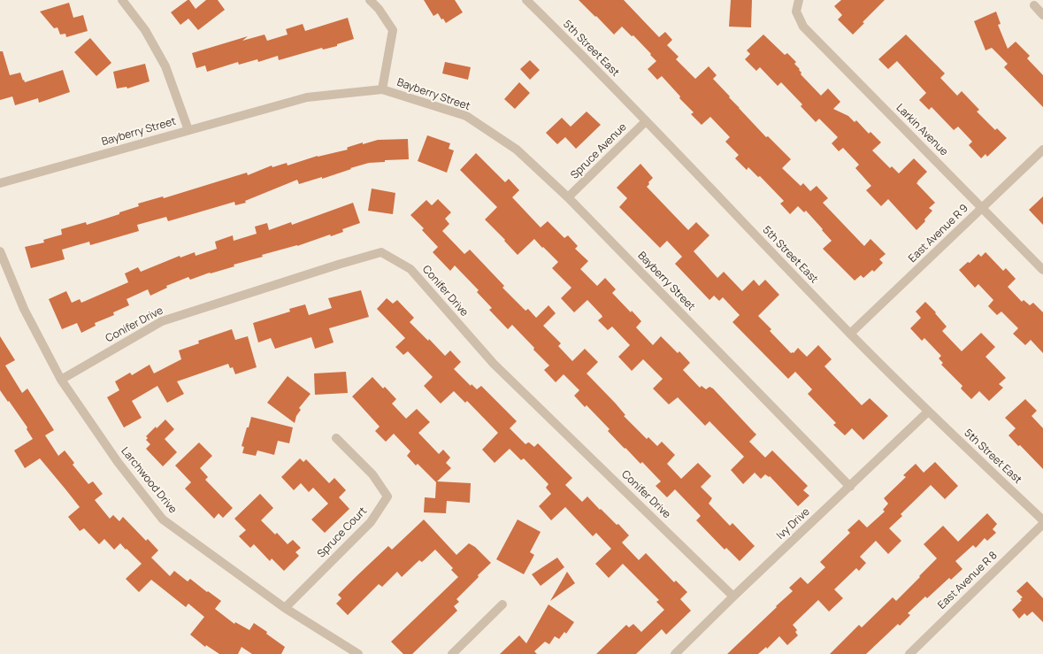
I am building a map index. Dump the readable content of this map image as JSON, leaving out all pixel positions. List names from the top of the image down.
{
  "streets": {
    "street": [
      "5th Street East",
      "Bayberry Street",
      "Larkin Avenue",
      "Spruce Avenue",
      "East Avenue R 9",
      "Conifer Drive",
      "Larchwood Drive",
      "Ivy Drive",
      "Spruce Court",
      "East Avenue R 8"
    ]
  },
  "crossings": [
    ["5th Street East", "Spruce Avenue"],
    ["5th Street East", "East Avenue R 9"],
    ["5th Street East", "Ivy Drive"],
    ["Bayberry Street", "Spruce Avenue"],
    ["Bayberry Street", "Ivy Drive"],
    ["Larkin Avenue", "East Avenue R 9"],
    ["Conifer Drive", "Larchwood Drive"],
    ["Conifer Drive", "Ivy Drive"],
    ["Larchwood Drive", "Spruce Court"]
  ]
}
